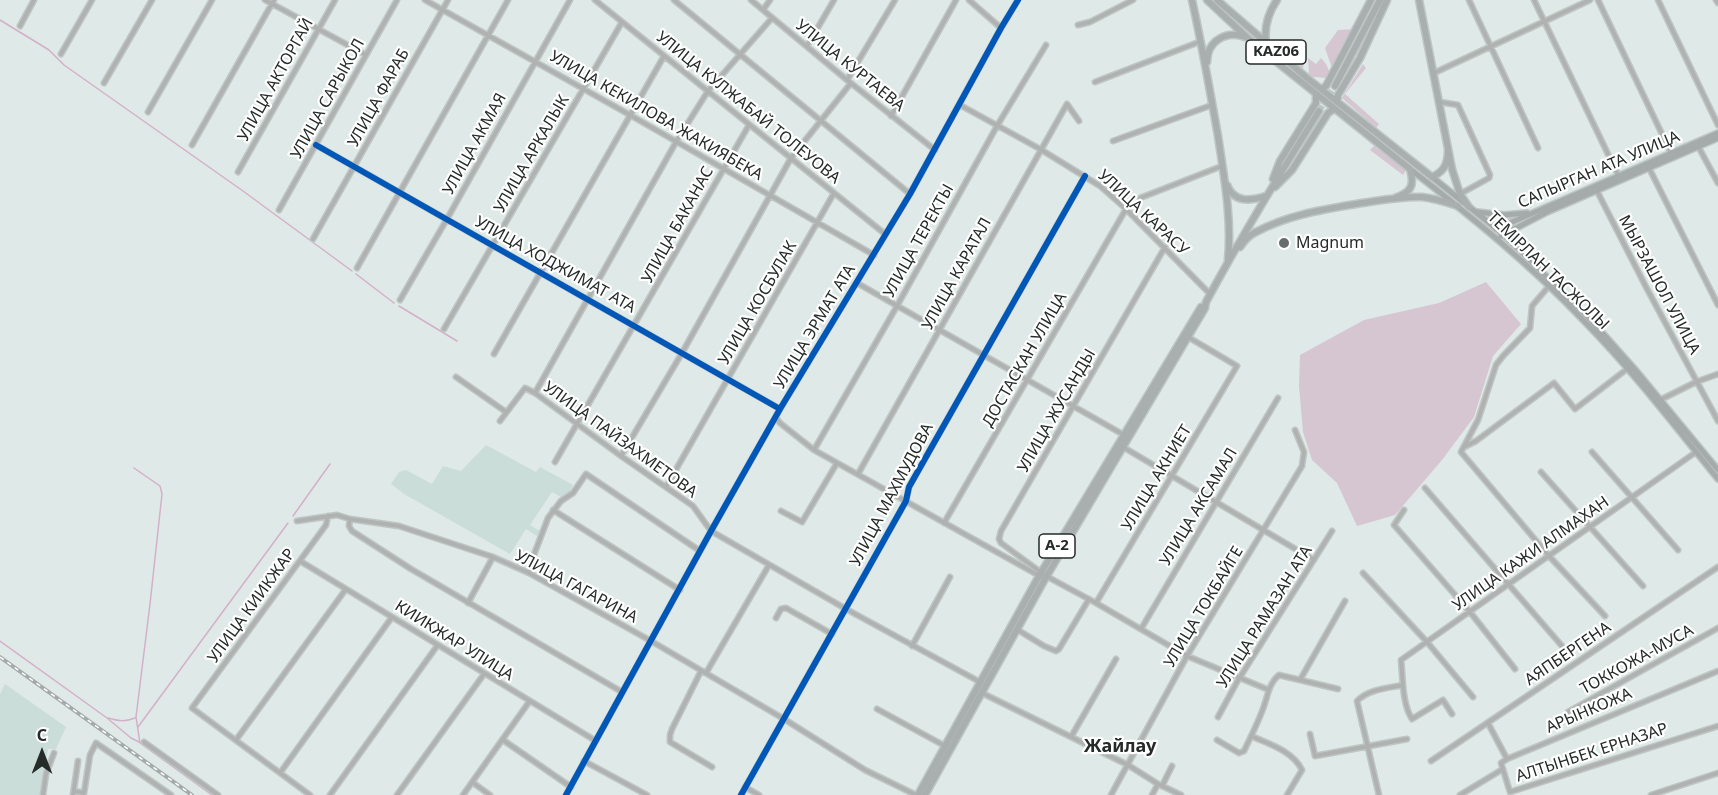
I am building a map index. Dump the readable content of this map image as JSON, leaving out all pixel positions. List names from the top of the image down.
{
  "streets": {
    "highway": ["KАZ06", "ТЕМІРЛАН ТАСЖОЛЫ", "A-2"],
    "main road": ["САПЫРГАН АТА УЛИЦА"],
    "street": [
      "УЛИЦА КУРТАЕВА",
      "УЛИЦА АКТОРГАЙ",
      "УЛИЦА ФАРАБ",
      "УЛИЦА САРЫКОЛ",
      "УЛИЦА КУЛЖАБАЙ ТОЛЕУОВА",
      "УЛИЦА КЕКИЛОВА ЖАКИЯБЕКА",
      "УЛИЦА АКМАЯ",
      "УЛИЦА АРКАЛЫК",
      "УЛИЦА КАРАСУ",
      "УЛИЦА БАКАНАС",
      "УЛИЦА ТЕРЕКТЫ",
      "УЛИЦА ХОДЖИМАТ АТА",
      "УЛИЦА КАРАТАЛ",
      "МЫРЗАШОЛ УЛИЦА",
      "УЛИЦА КОСБУЛАК",
      "УЛИЦА ЭРМАТ АТА",
      "ДОСТАСКАН УЛИЦА",
      "УЛИЦА ЖУСАНДЫ",
      "УЛИЦА ПАЙЗАХМЕТОВА",
      "УЛИЦА АКНИЕТ",
      "УЛИЦА МАХМУДОВА",
      "УЛИЦА АКСАМАЛ",
      "УЛИЦА КАЖИ АЛМАХАН",
      "УЛИЦА ГАГАРИНА",
      "УЛИЦА КИИКЖАР",
      "УЛИЦА ТОКБАЙГЕ",
      "УЛИЦА РАМАЗАН АТА",
      "КИИКЖАР УЛИЦА",
      "АЯПБЕРГЕНА",
      "ТОККОЖА-МУСА",
      "АРЫНКОЖА",
      "АЛТЫНБЕК ЕРНАЗАР"
    ]
  },
  "crossings": [
    ["KАZ06", "ТЕМІРЛАН ТАСЖОЛЫ"],
    ["УЛИЦА КУРТАЕВА", "УЛИЦА ЭРМАТ АТА"],
    ["УЛИЦА ФАРАБ", "УЛИЦА КЕКИЛОВА ЖАКИЯБЕКА"],
    ["УЛИЦА ФАРАБ", "УЛИЦА ХОДЖИМАТ АТА"],
    ["УЛИЦА САРЫКОЛ", "УЛИЦА ХОДЖИМАТ АТА"],
    ["УЛИЦА КУЛЖАБАЙ ТОЛЕУОВА", "УЛИЦА АРКАЛЫК"],
    ["УЛИЦА КУЛЖАБАЙ ТОЛЕУОВА", "УЛИЦА БАКАНАС"],
    ["УЛИЦА КУЛЖАБАЙ ТОЛЕУОВА", "УЛИЦА КОСБУЛАК"],
    ["УЛИЦА КУЛЖАБАЙ ТОЛЕУОВА", "УЛИЦА ЭРМАТ АТА"],
    ["УЛИЦА КЕКИЛОВА ЖАКИЯБЕКА", "УЛИЦА АКМАЯ"],
    ["УЛИЦА КЕКИЛОВА ЖАКИЯБЕКА", "УЛИЦА АРКАЛЫК"],
    ["УЛИЦА КЕКИЛОВА ЖАКИЯБЕКА", "УЛИЦА БАКАНАС"],
    ["УЛИЦА КЕКИЛОВА ЖАКИЯБЕКА", "УЛИЦА КОСБУЛАК"],
    ["УЛИЦА КЕКИЛОВА ЖАКИЯБЕКА", "УЛИЦА ЭРМАТ АТА"],
    ["УЛИЦА АКМАЯ", "УЛИЦА ХОДЖИМАТ АТА"],
    ["УЛИЦА АРКАЛЫК", "УЛИЦА ХОДЖИМАТ АТА"],
    ["САПЫРГАН АТА УЛИЦА", "ТЕМІРЛАН ТАСЖОЛЫ"],
    ["САПЫРГАН АТА УЛИЦА", "МЫРЗАШОЛ УЛИЦА"],
    ["УЛИЦА КАРАСУ", "УЛИЦА ТЕРЕКТЫ"],
    ["УЛИЦА КАРАСУ", "УЛИЦА КАРАТАЛ"],
    ["УЛИЦА КАРАСУ", "УЛИЦА ЭРМАТ АТА"],
    ["УЛИЦА КАРАСУ", "ДОСТАСКАН УЛИЦА"],
    ["УЛИЦА КАРАСУ", "УЛИЦА ЖУСАНДЫ"],
    ["УЛИЦА КАРАСУ", "УЛИЦА МАХМУДОВА"],
    ["УЛИЦА КАРАСУ", "A-2"],
    ["УЛИЦА БАКАНАС", "УЛИЦА ХОДЖИМАТ АТА"],
    ["УЛИЦА БАКАНАС", "УЛИЦА ПАЙЗАХМЕТОВА"],
    ["УЛИЦА ХОДЖИМАТ АТА", "УЛИЦА КОСБУЛАК"],
    ["УЛИЦА ХОДЖИМАТ АТА", "УЛИЦА ЭРМАТ АТА"],
    ["ТЕМІРЛАН ТАСЖОЛЫ", "УЛИЦА КАЖИ АЛМАХАН"],
    ["УЛИЦА КОСБУЛАК", "УЛИЦА ПАЙЗАХМЕТОВА"],
    ["УЛИЦА ЭРМАТ АТА", "УЛИЦА ПАЙЗАХМЕТОВА"],
    ["УЛИЦА ЭРМАТ АТА", "УЛИЦА ГАГАРИНА"],
    ["УЛИЦА ЭРМАТ АТА", "КИИКЖАР УЛИЦА"],
    ["УЛИЦА ЖУСАНДЫ", "A-2"],
    ["УЛИЦА ПАЙЗАХМЕТОВА", "УЛИЦА МАХМУДОВА"],
    ["УЛИЦА ПАЙЗАХМЕТОВА", "A-2"],
    ["УЛИЦА АКНИЕТ", "A-2"],
    ["УЛИЦА МАХМУДОВА", "УЛИЦА ГАГАРИНА"],
    ["A-2", "УЛИЦА ГАГАРИНА"],
    ["УЛИЦА ГАГАРИНА", "УЛИЦА КИИКЖАР"],
    ["УЛИЦА КИИКЖАР", "КИИКЖАР УЛИЦА"],
    ["АРЫНКОЖА", "АЛТЫНБЕК ЕРНАЗАР"]
  ],
  "districts": ["Жайлау"],
  "places": ["Magnum"],
  "north": "top"
}
